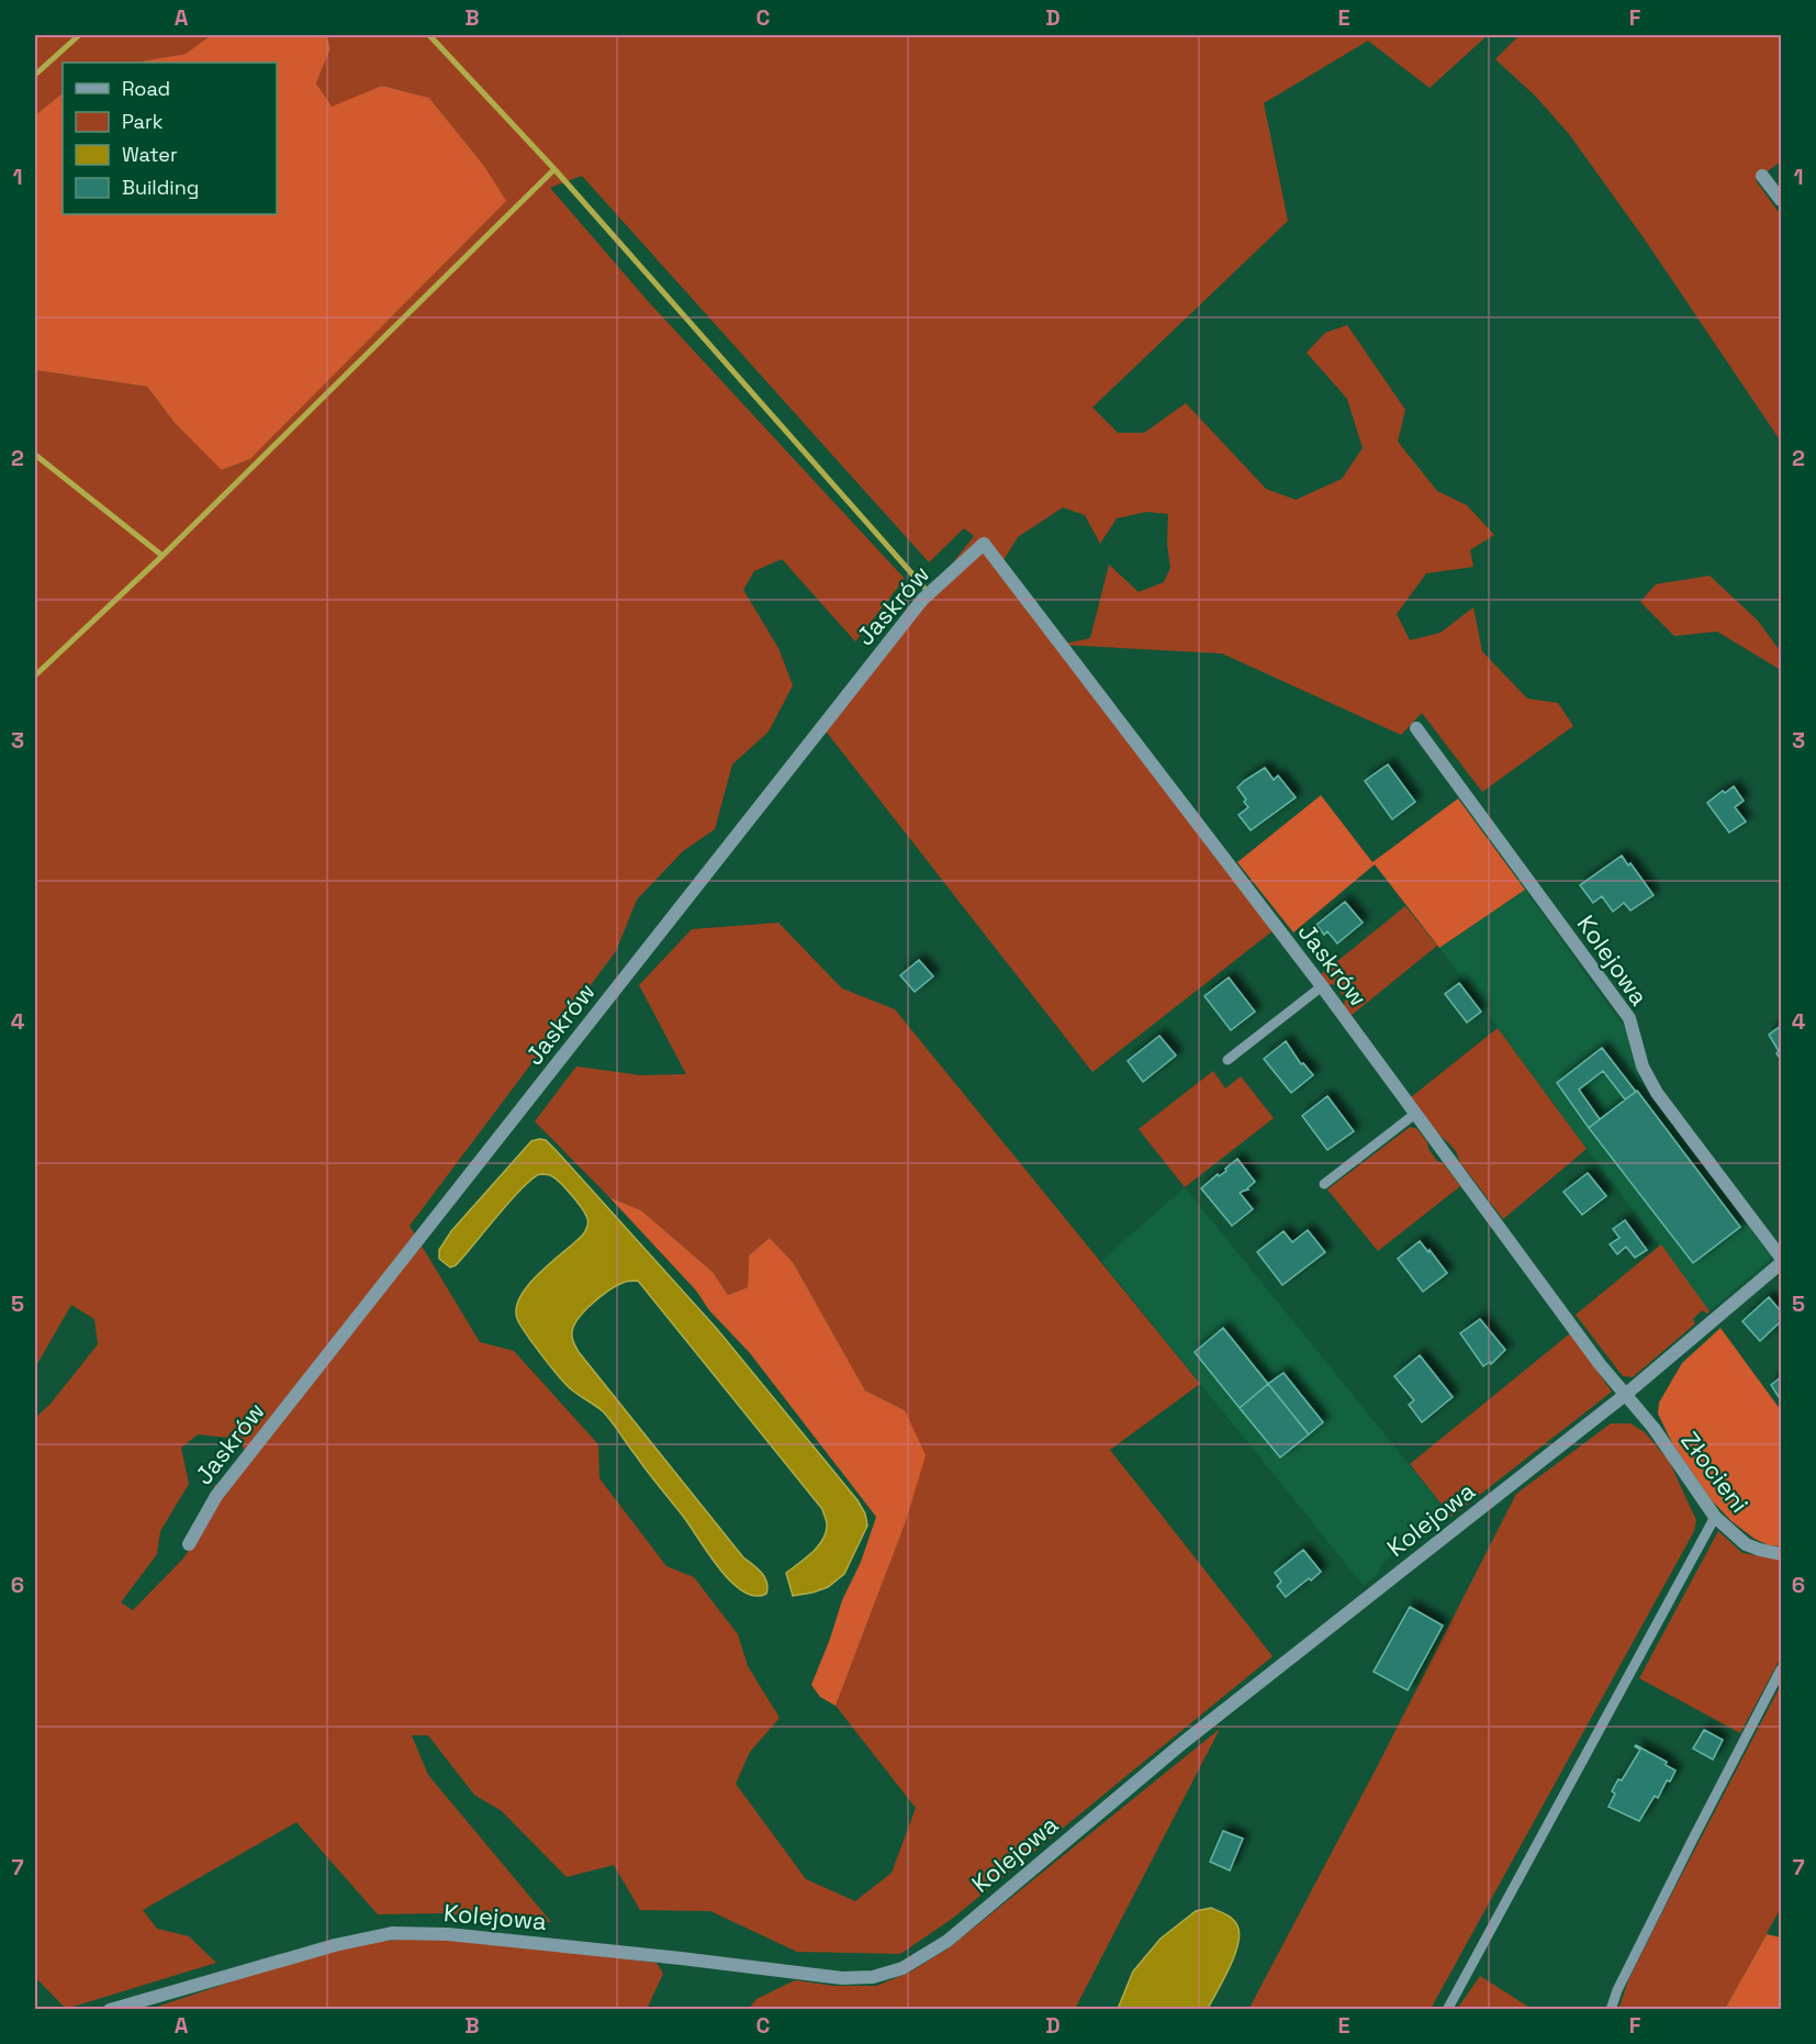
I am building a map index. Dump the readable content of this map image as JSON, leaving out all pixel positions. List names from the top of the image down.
{
  "streets": {
    "street": ["Jaskrów", "Kolejowa", "Złocieni"]
  },
  "crossings": [
    ["Jaskrów", "Kolejowa"],
    ["Jaskrów", "Złocieni"],
    ["Kolejowa", "Złocieni"]
  ],
  "legend": [
    "Road",
    "Park",
    "Water",
    "Building"
  ],
  "grid": {
    "columns": [
      "A",
      "B",
      "C",
      "D",
      "E",
      "F"
    ],
    "rows": [
      "1",
      "2",
      "3",
      "4",
      "5",
      "6",
      "7"
    ]
  }
}
